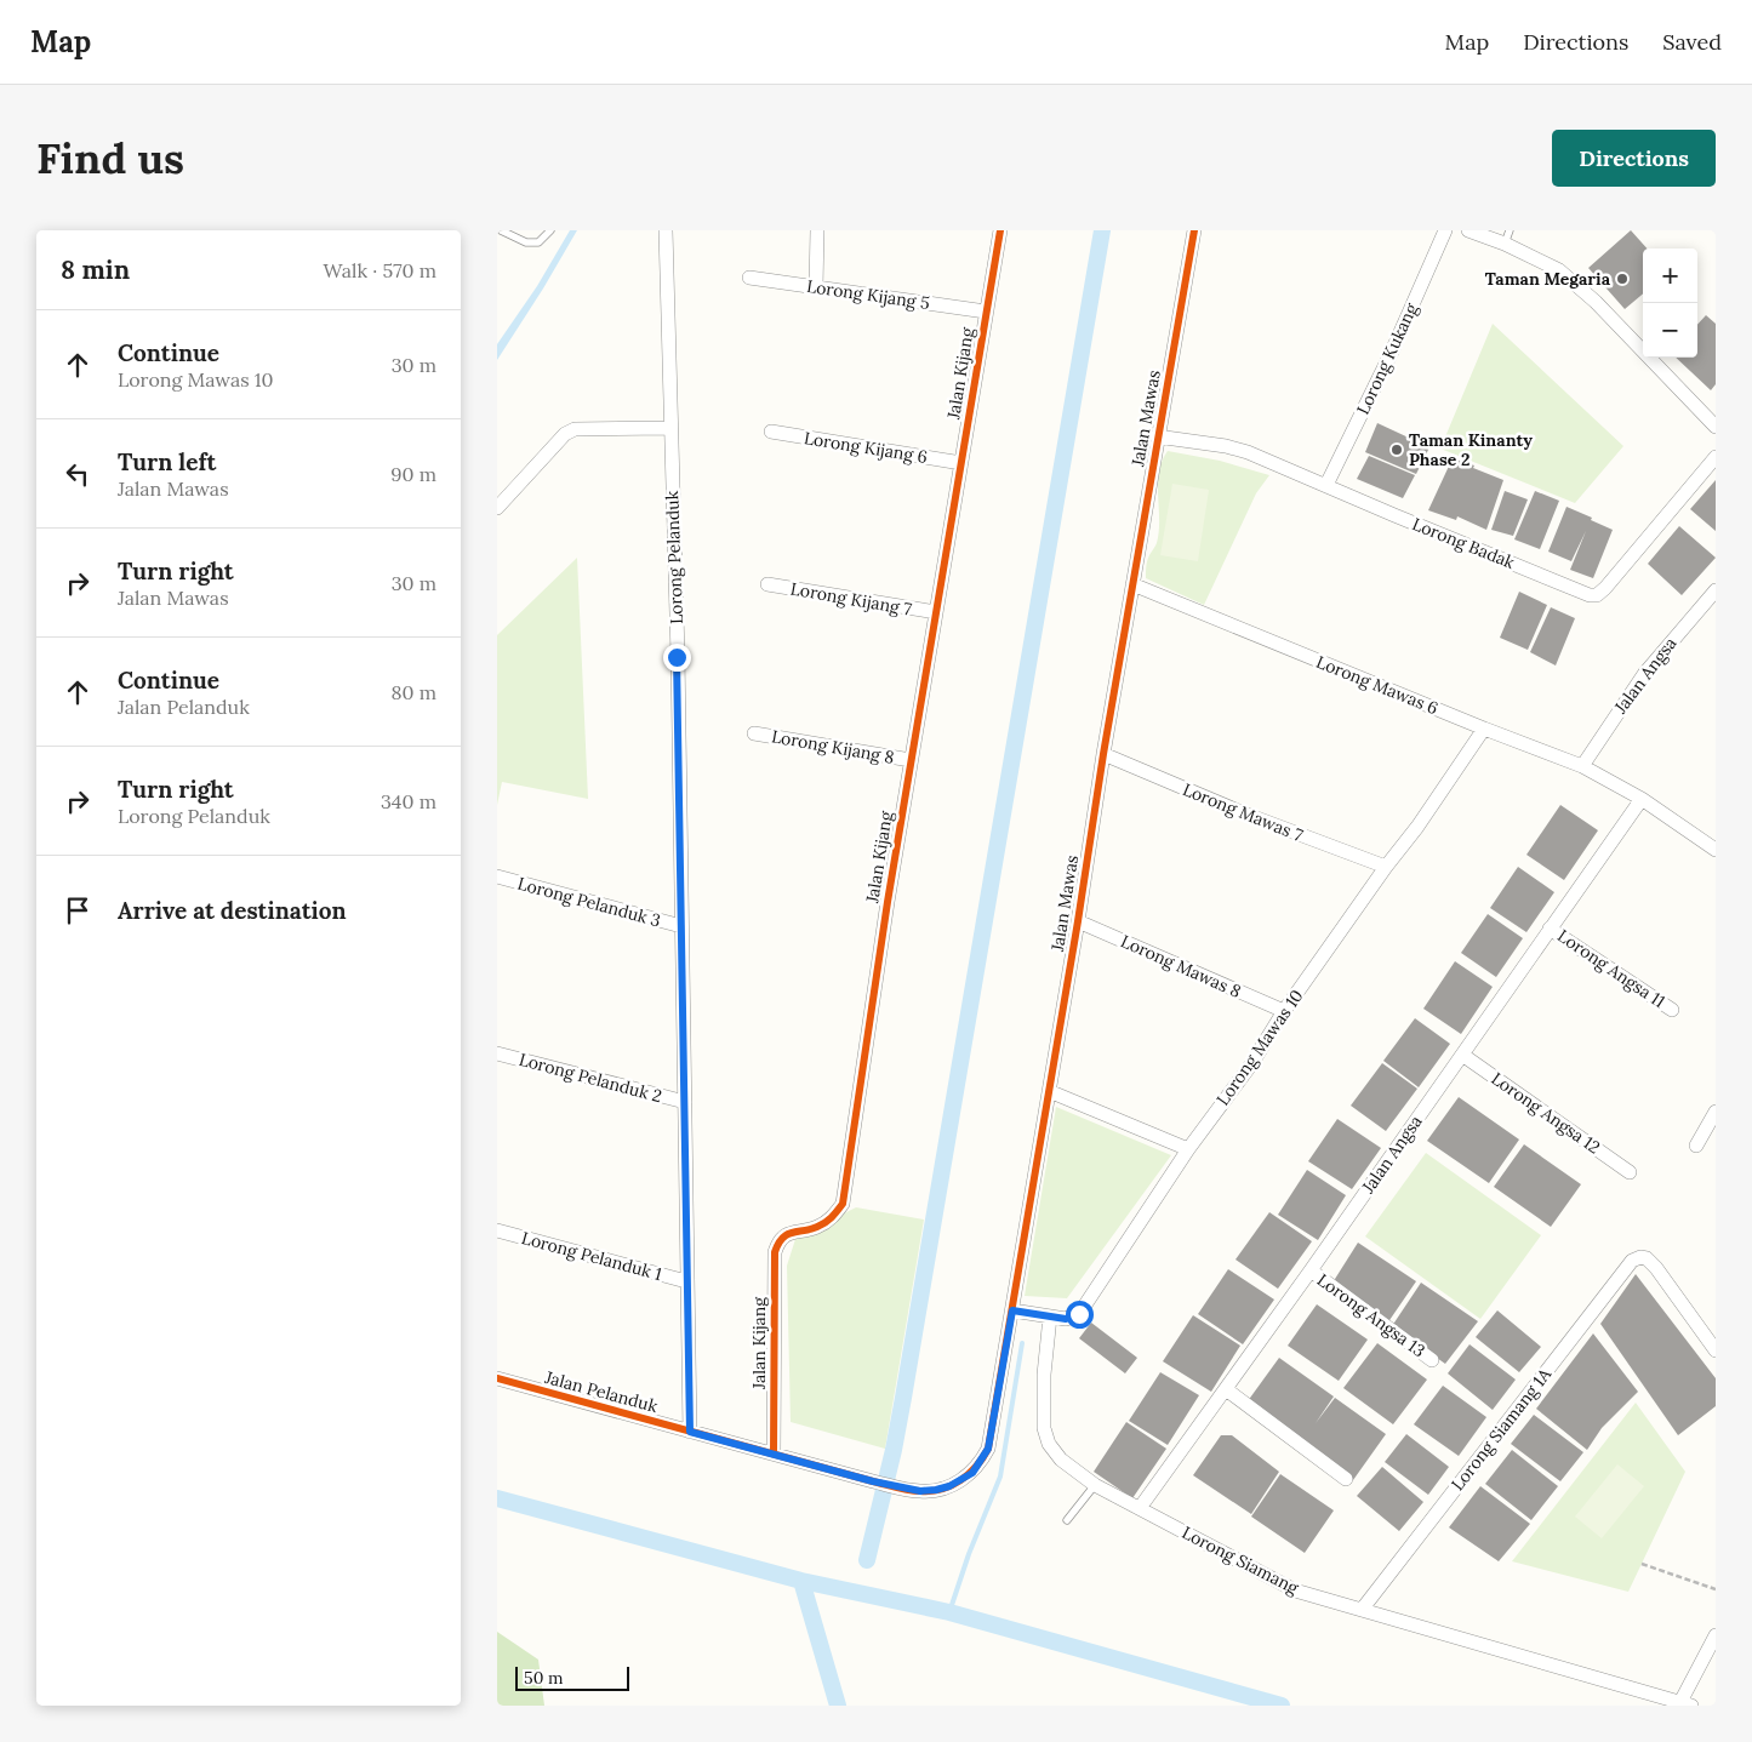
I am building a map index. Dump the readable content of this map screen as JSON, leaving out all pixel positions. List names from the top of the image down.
{
  "streets": {
    "street": [
      "Lorong Kijang 5",
      "Lorong Kukang",
      "Jalan Kijang",
      "Jalan Mawas",
      "Lorong Kijang 6",
      "Lorong Badak",
      "Lorong Pelanduk",
      "Lorong Kijang 7",
      "Jalan Angsa",
      "Lorong Mawas 6",
      "Lorong Kijang 8",
      "Lorong Mawas 7",
      "Lorong Pelanduk 3",
      "Lorong Mawas 8",
      "Lorong Angsa 11",
      "Lorong Mawas 10",
      "Lorong Pelanduk 2",
      "Lorong Angsa 12",
      "Lorong Pelanduk 1",
      "Lorong Angsa 13",
      "Jalan Pelanduk",
      "Lorong Siamang 1A",
      "Lorong Siamang"
    ]
  },
  "crossings": [
    ["Lorong Kijang 5", "Jalan Kijang"],
    ["Lorong Kukang", "Lorong Badak"],
    ["Jalan Kijang", "Lorong Kijang 6"],
    ["Jalan Kijang", "Lorong Kijang 7"],
    ["Jalan Kijang", "Lorong Kijang 8"],
    ["Jalan Kijang", "Jalan Pelanduk"],
    ["Jalan Mawas", "Lorong Badak"],
    ["Jalan Mawas", "Lorong Mawas 6"],
    ["Jalan Mawas", "Lorong Mawas 7"],
    ["Jalan Mawas", "Lorong Mawas 8"],
    ["Jalan Mawas", "Lorong Mawas 10"],
    ["Jalan Mawas", "Jalan Pelanduk"],
    ["Lorong Pelanduk", "Lorong Pelanduk 3"],
    ["Lorong Pelanduk", "Lorong Pelanduk 2"],
    ["Lorong Pelanduk", "Lorong Pelanduk 1"],
    ["Lorong Pelanduk", "Jalan Pelanduk"],
    ["Jalan Angsa", "Lorong Mawas 6"],
    ["Jalan Angsa", "Lorong Angsa 11"],
    ["Jalan Angsa", "Lorong Angsa 12"],
    ["Jalan Angsa", "Lorong Angsa 13"],
    ["Jalan Angsa", "Lorong Siamang"],
    ["Lorong Mawas 6", "Lorong Mawas 10"],
    ["Lorong Mawas 7", "Lorong Mawas 10"],
    ["Lorong Mawas 8", "Lorong Mawas 10"],
    ["Lorong Mawas 10", "Lorong Siamang"],
    ["Lorong Siamang 1A", "Lorong Siamang"]
  ],
  "places": ["Taman Megaria", "Taman Kinanty Phase 2"],
  "scale_bar": "50 m",
  "page": {
    "header": "Map",
    "nav": ["Map", "Directions", "Saved"],
    "buttons": "Directions",
    "title": "Find us",
    "heading": ["8 min", "Walk · 570 m"],
    "map_buttons": ["+", "−"],
    "list": [
      ["Continue", "Lorong Mawas 10", "30 m"],
      ["Turn left", "Jalan Mawas", "90 m"],
      ["Turn right", "Jalan Mawas", "30 m"],
      ["Continue", "Jalan Pelanduk", "80 m"],
      ["Turn right", "Lorong Pelanduk", "340 m"],
      "Arrive at destination"
    ],
    "scale": "50 m"
  }
}
